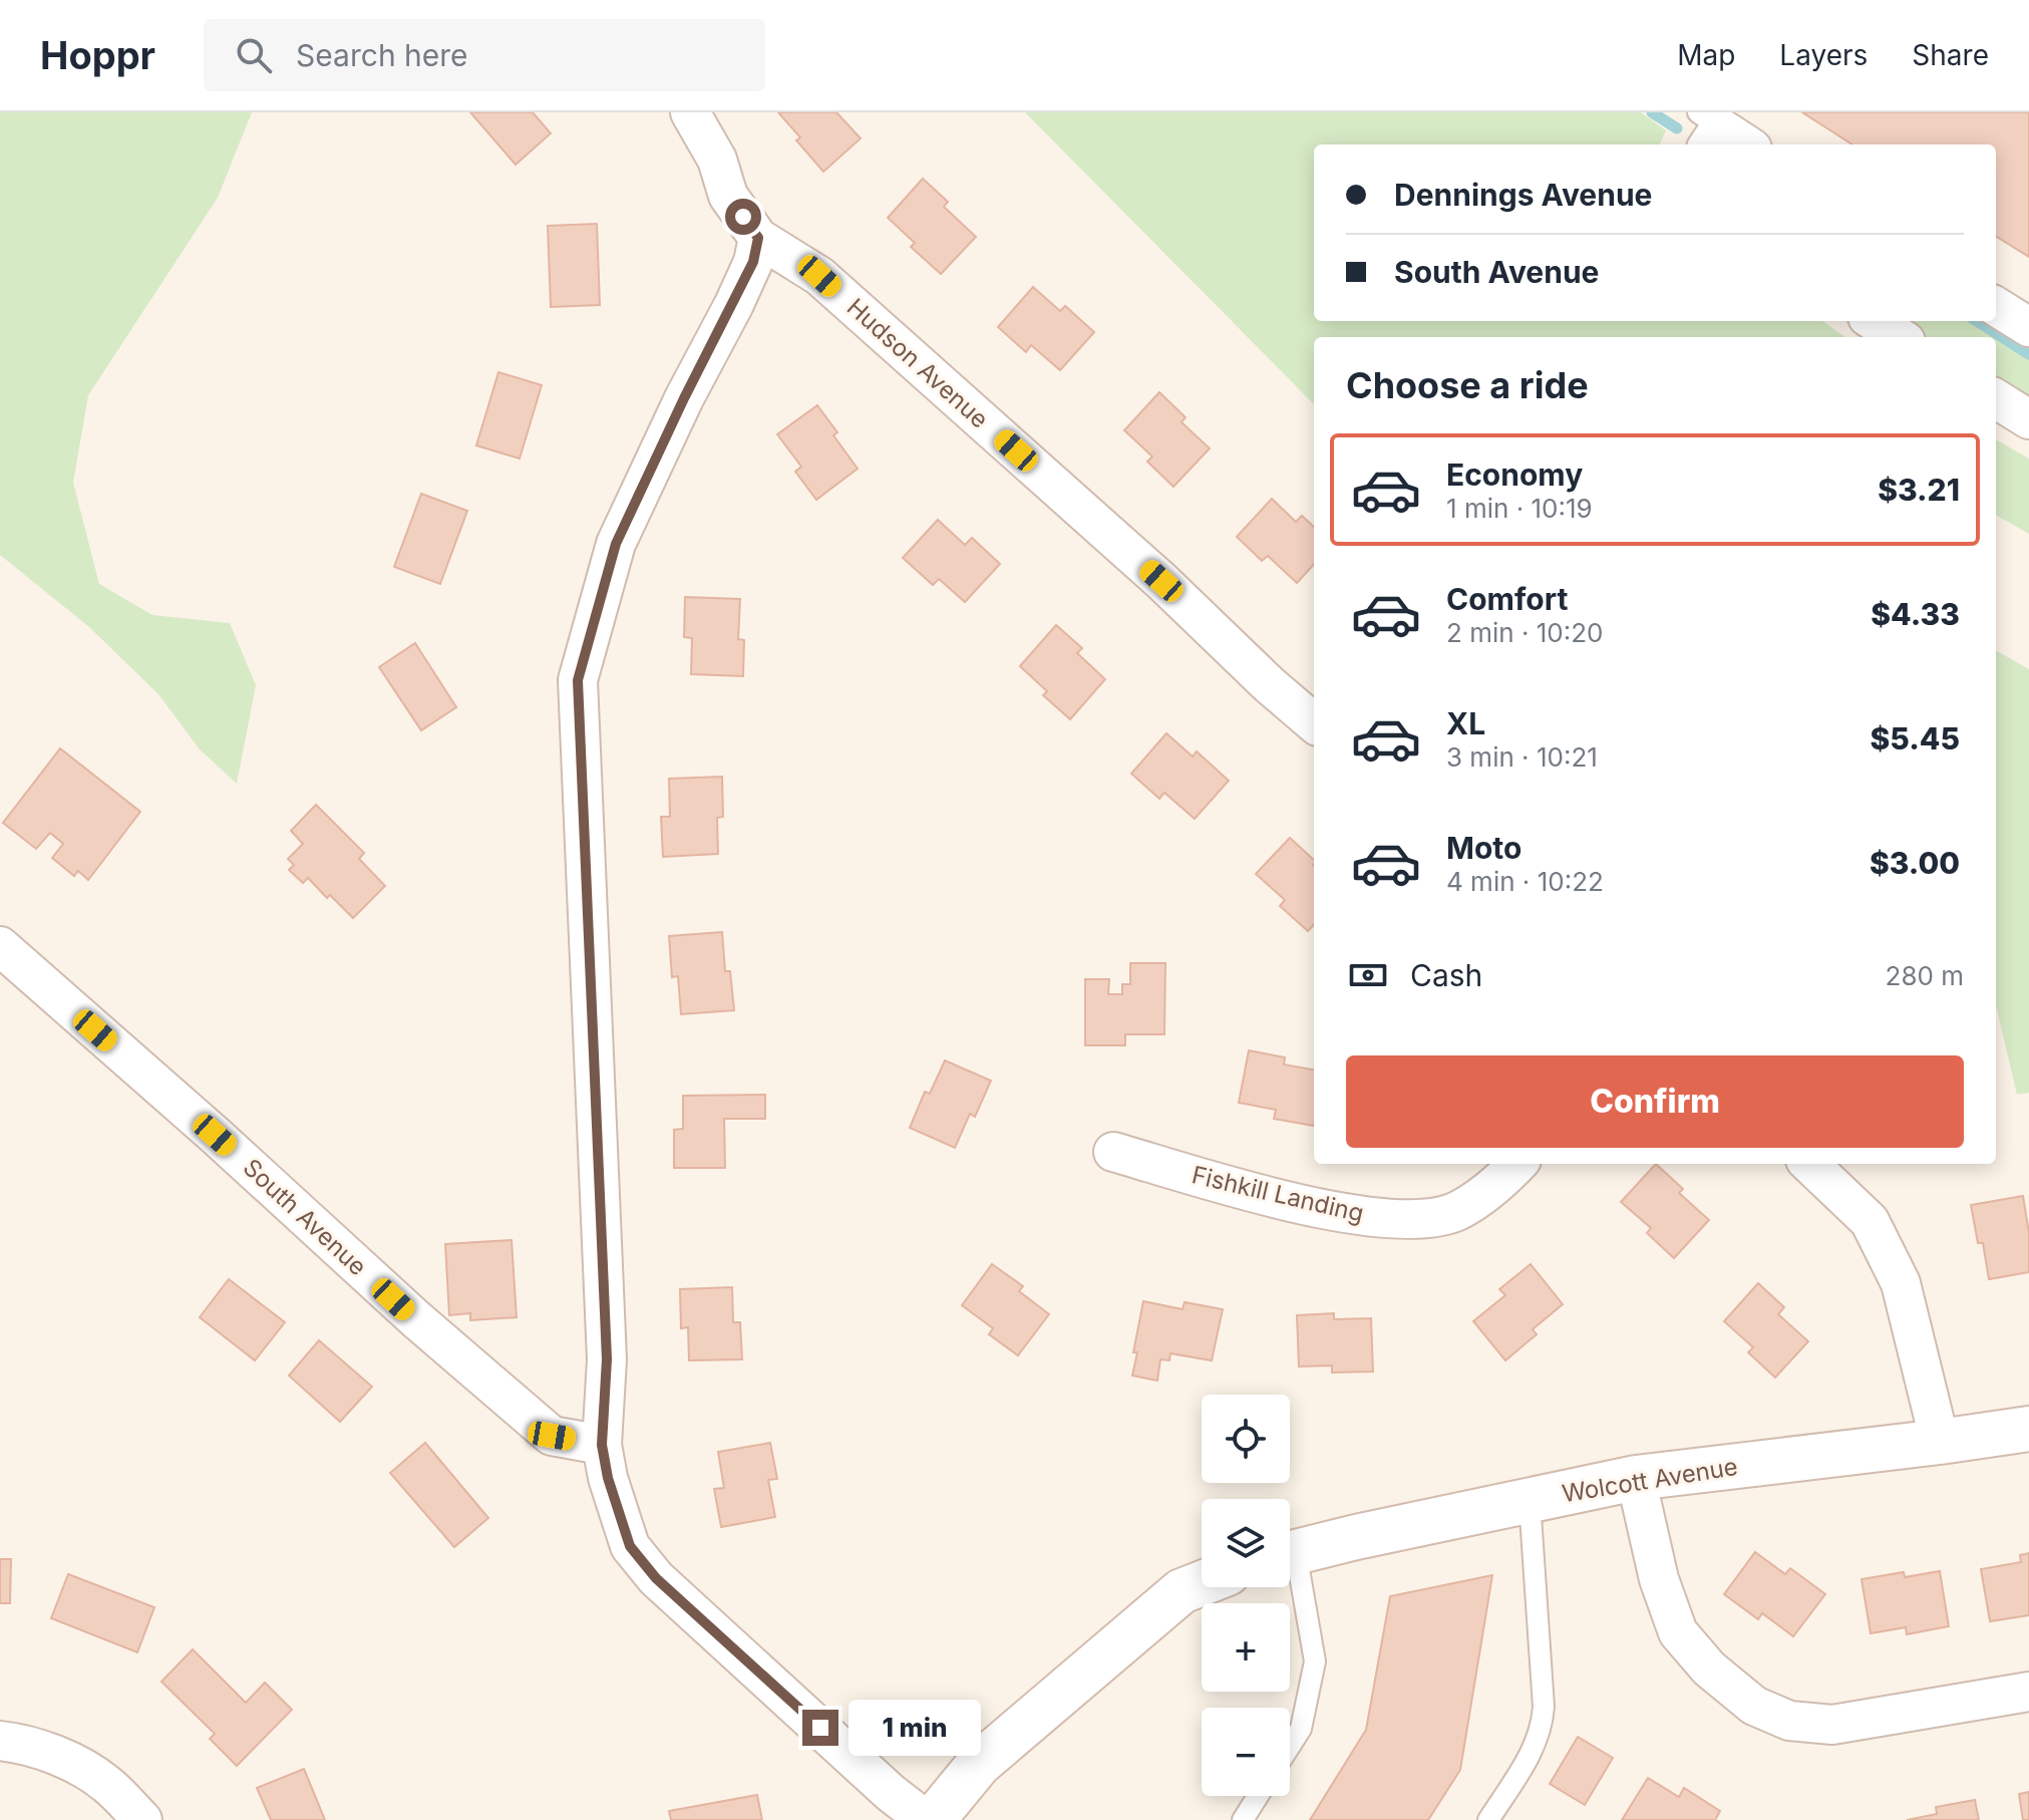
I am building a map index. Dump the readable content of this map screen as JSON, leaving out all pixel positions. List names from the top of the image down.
{
  "streets": {
    "main road": ["Wolcott Avenue"],
    "street": ["Hudson Avenue", "Fishkill Landing", "South Avenue"]
  },
  "page": {
    "header": "Hoppr",
    "search": "Search here",
    "nav": ["Map", "Layers", "Share"],
    "banner": ["Dennings Avenue", "South Avenue"],
    "heading": "Choose a ride",
    "list": [
      {
        "name": "Economy",
        "note": "1 min · 10:19",
        "value": "$3.21"
      },
      {
        "name": "Comfort",
        "note": "2 min · 10:20",
        "value": "$4.33"
      },
      {
        "name": "XL",
        "note": "3 min · 10:21",
        "value": "$5.45"
      },
      {
        "name": "Moto",
        "note": "4 min · 10:22",
        "value": "$3.00"
      }
    ],
    "pay": ["Cash", "280 m"],
    "buttons": "Confirm",
    "map_buttons": ["+", "−"],
    "bubble": "1 min"
  }
}
